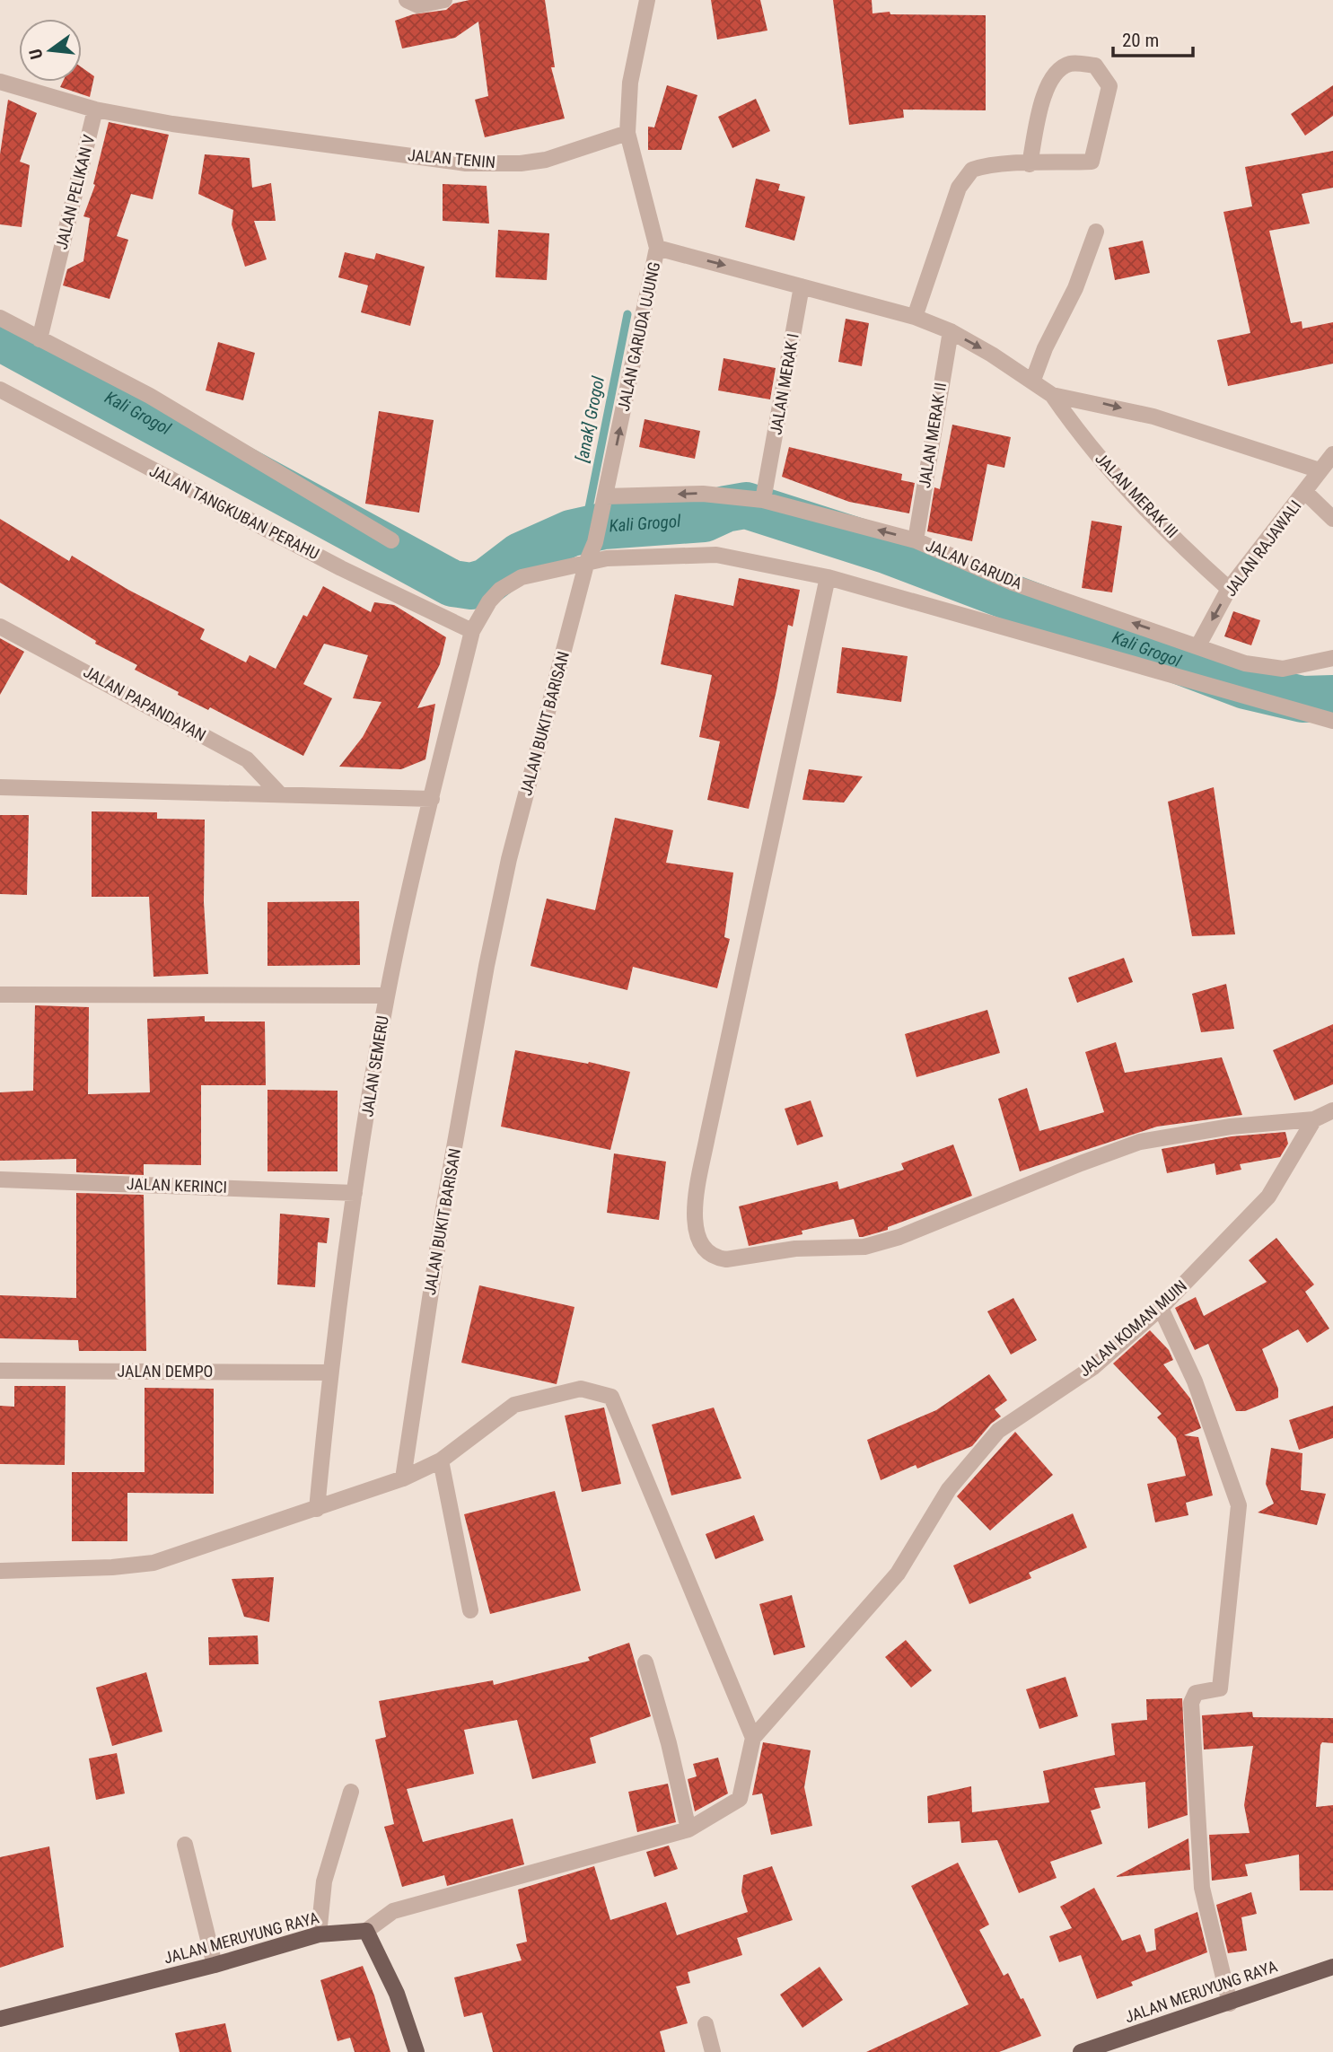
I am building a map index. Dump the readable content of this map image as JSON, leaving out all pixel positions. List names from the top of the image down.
{
  "streets": {
    "main road": ["JALAN MERUYUNG RAYA"],
    "street": [
      "JALAN TENIN",
      "JALAN PELIKAN V",
      "JALAN GARUDA UJUNG",
      "JALAN MERAK I",
      "JALAN MERAK II",
      "JALAN MERAK III",
      "JALAN TANGKUBAN PERAHU",
      "JALAN RAJAWALI",
      "JALAN GARUDA",
      "JALAN PAPANDAYAN",
      "JALAN BUKIT BARISAN",
      "JALAN SEMERU",
      "JALAN KERINCI",
      "JALAN KOMAN MUIN",
      "JALAN DEMPO"
    ]
  },
  "crossings": [
    ["JALAN TENIN", "JALAN PELIKAN V"],
    ["JALAN TENIN", "JALAN GARUDA UJUNG"],
    ["JALAN GARUDA UJUNG", "JALAN GARUDA"],
    ["JALAN GARUDA UJUNG", "JALAN BUKIT BARISAN"],
    ["JALAN MERAK I", "JALAN GARUDA"],
    ["JALAN MERAK II", "JALAN GARUDA"],
    ["JALAN MERAK III", "JALAN RAJAWALI"],
    ["JALAN TANGKUBAN PERAHU", "JALAN SEMERU"],
    ["JALAN RAJAWALI", "JALAN GARUDA"],
    ["JALAN SEMERU", "JALAN KERINCI"],
    ["JALAN SEMERU", "JALAN DEMPO"]
  ],
  "one_way": ["JALAN GARUDA UJUNG"],
  "water": ["Kali Grogol", "[anak] Grogol"],
  "scale_bar": "20 m",
  "north": "left"
}
